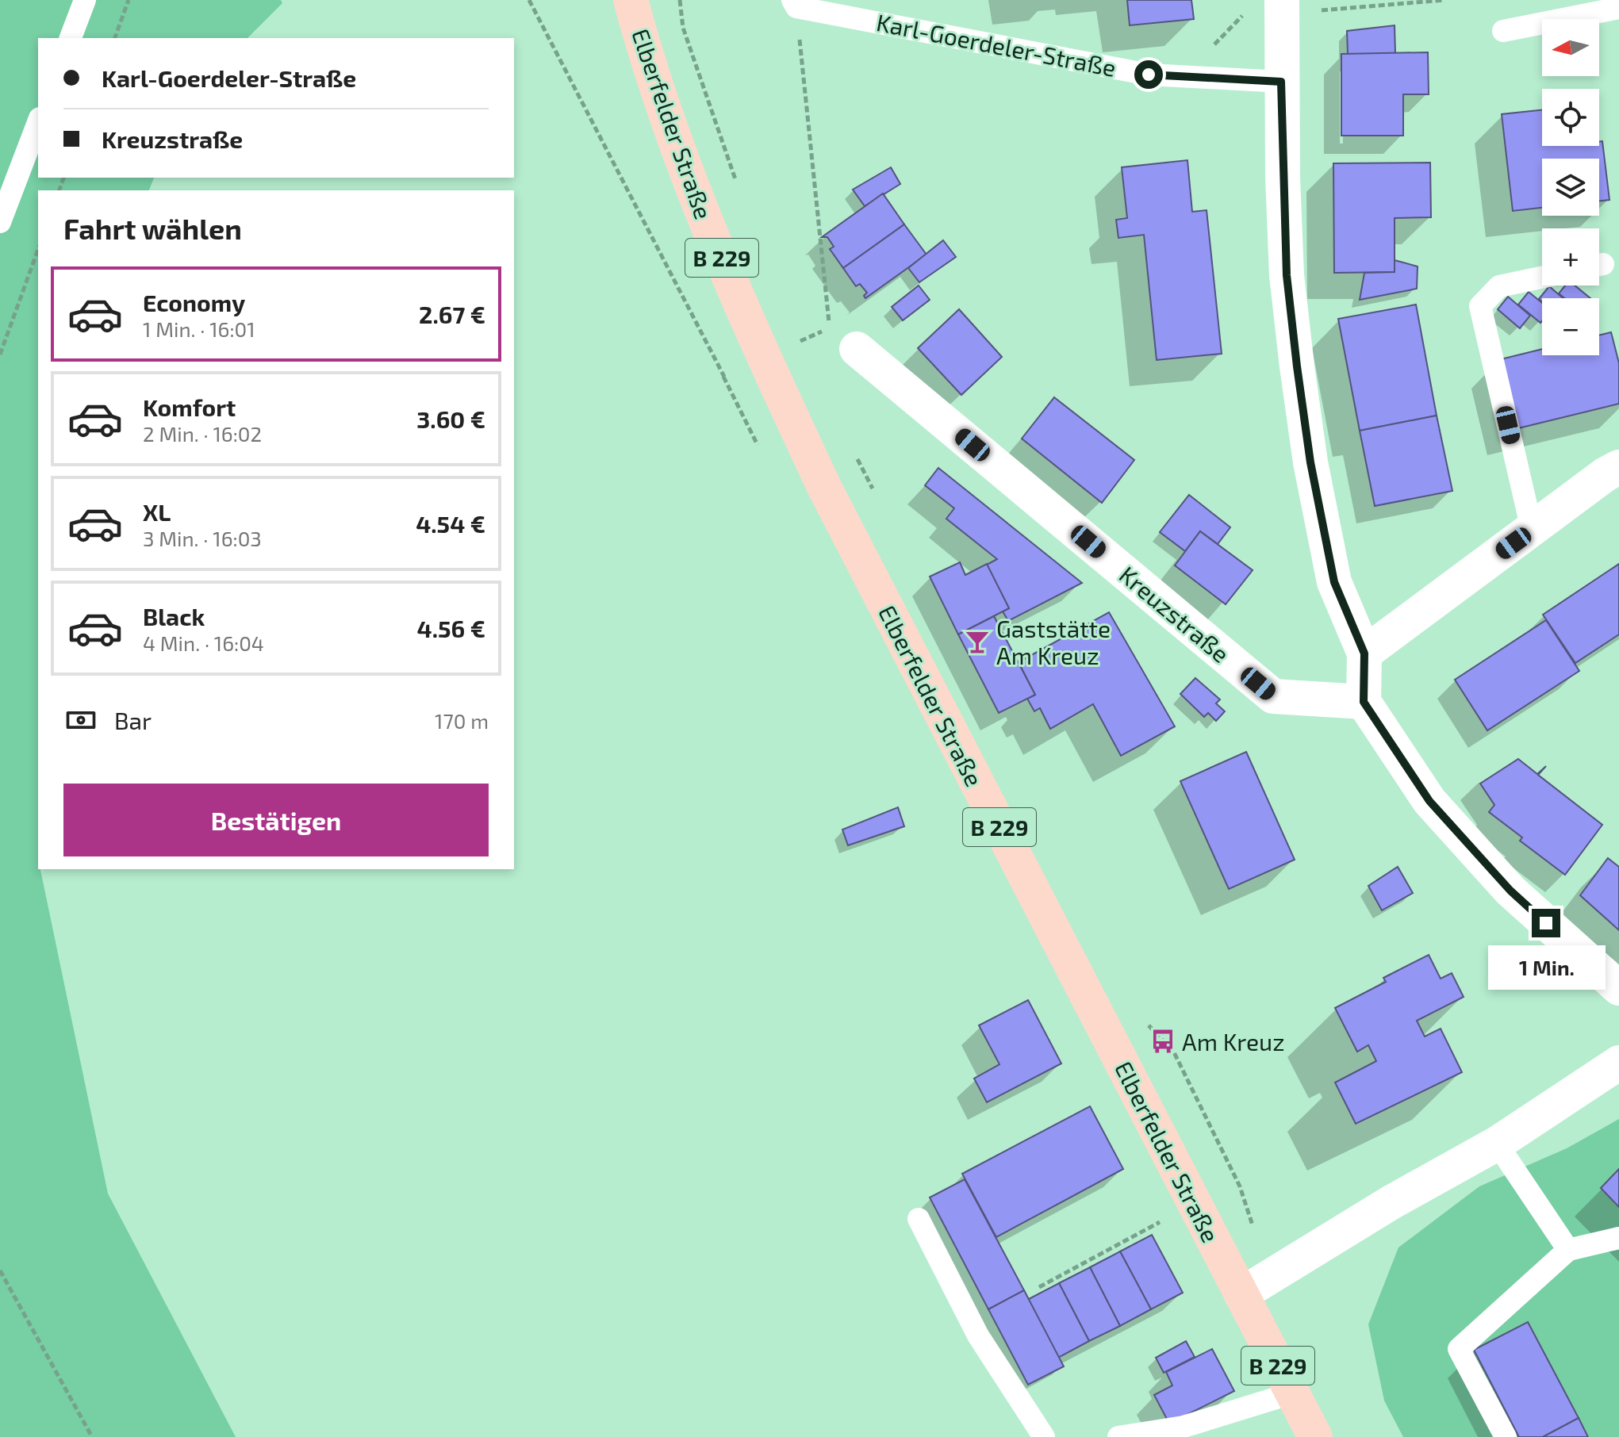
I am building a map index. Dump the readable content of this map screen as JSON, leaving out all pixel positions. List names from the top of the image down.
{
  "streets": {
    "main road": ["Elberfelder Straße", "B 229"],
    "street": ["Kreuzstraße"],
    "lane": ["Karl-Goerdeler-Straße"]
  },
  "places": {
    "bar": ["Gaststätte Am Kreuz"],
    "bus stop": ["Am Kreuz"]
  },
  "north": "left",
  "page": {
    "map_buttons": ["+", "−"],
    "banner": ["Karl-Goerdeler-Straße", "Kreuzstraße"],
    "heading": "Fahrt wählen",
    "list": [
      {
        "name": "Economy",
        "note": "1 Min. · 16:01",
        "value": "2.67 €"
      },
      {
        "name": "Komfort",
        "note": "2 Min. · 16:02",
        "value": "3.60 €"
      },
      {
        "name": "XL",
        "note": "3 Min. · 16:03",
        "value": "4.54 €"
      },
      {
        "name": "Black",
        "note": "4 Min. · 16:04",
        "value": "4.56 €"
      }
    ],
    "pay": ["Bar", "170 m"],
    "buttons": "Bestätigen",
    "bubble": "1 Min."
  }
}
